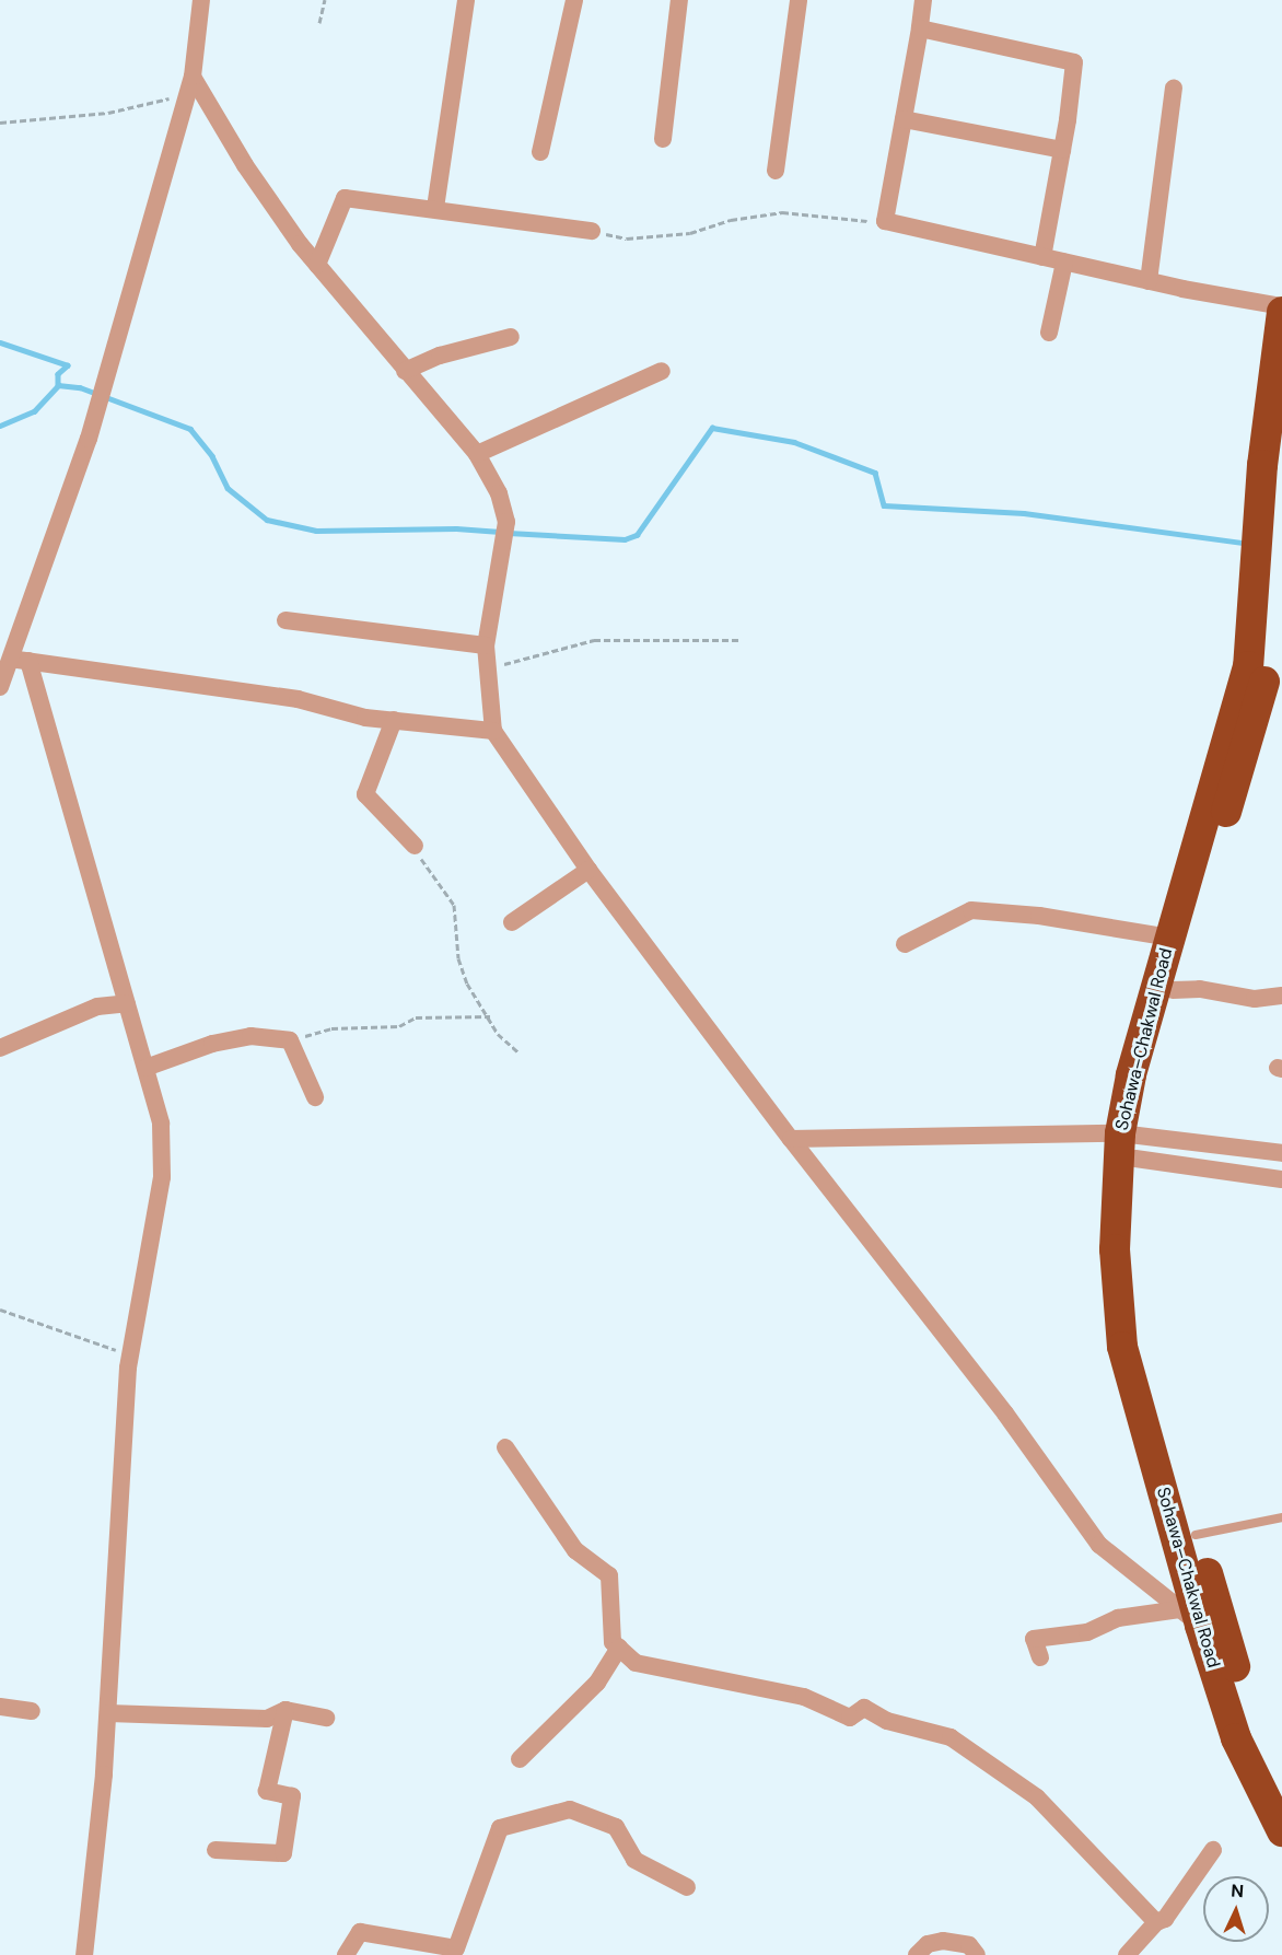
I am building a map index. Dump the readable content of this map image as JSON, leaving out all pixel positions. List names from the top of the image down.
{
  "streets": {
    "highway": ["Sohawa–Chakwal Road"]
  },
  "north": "top"
}
